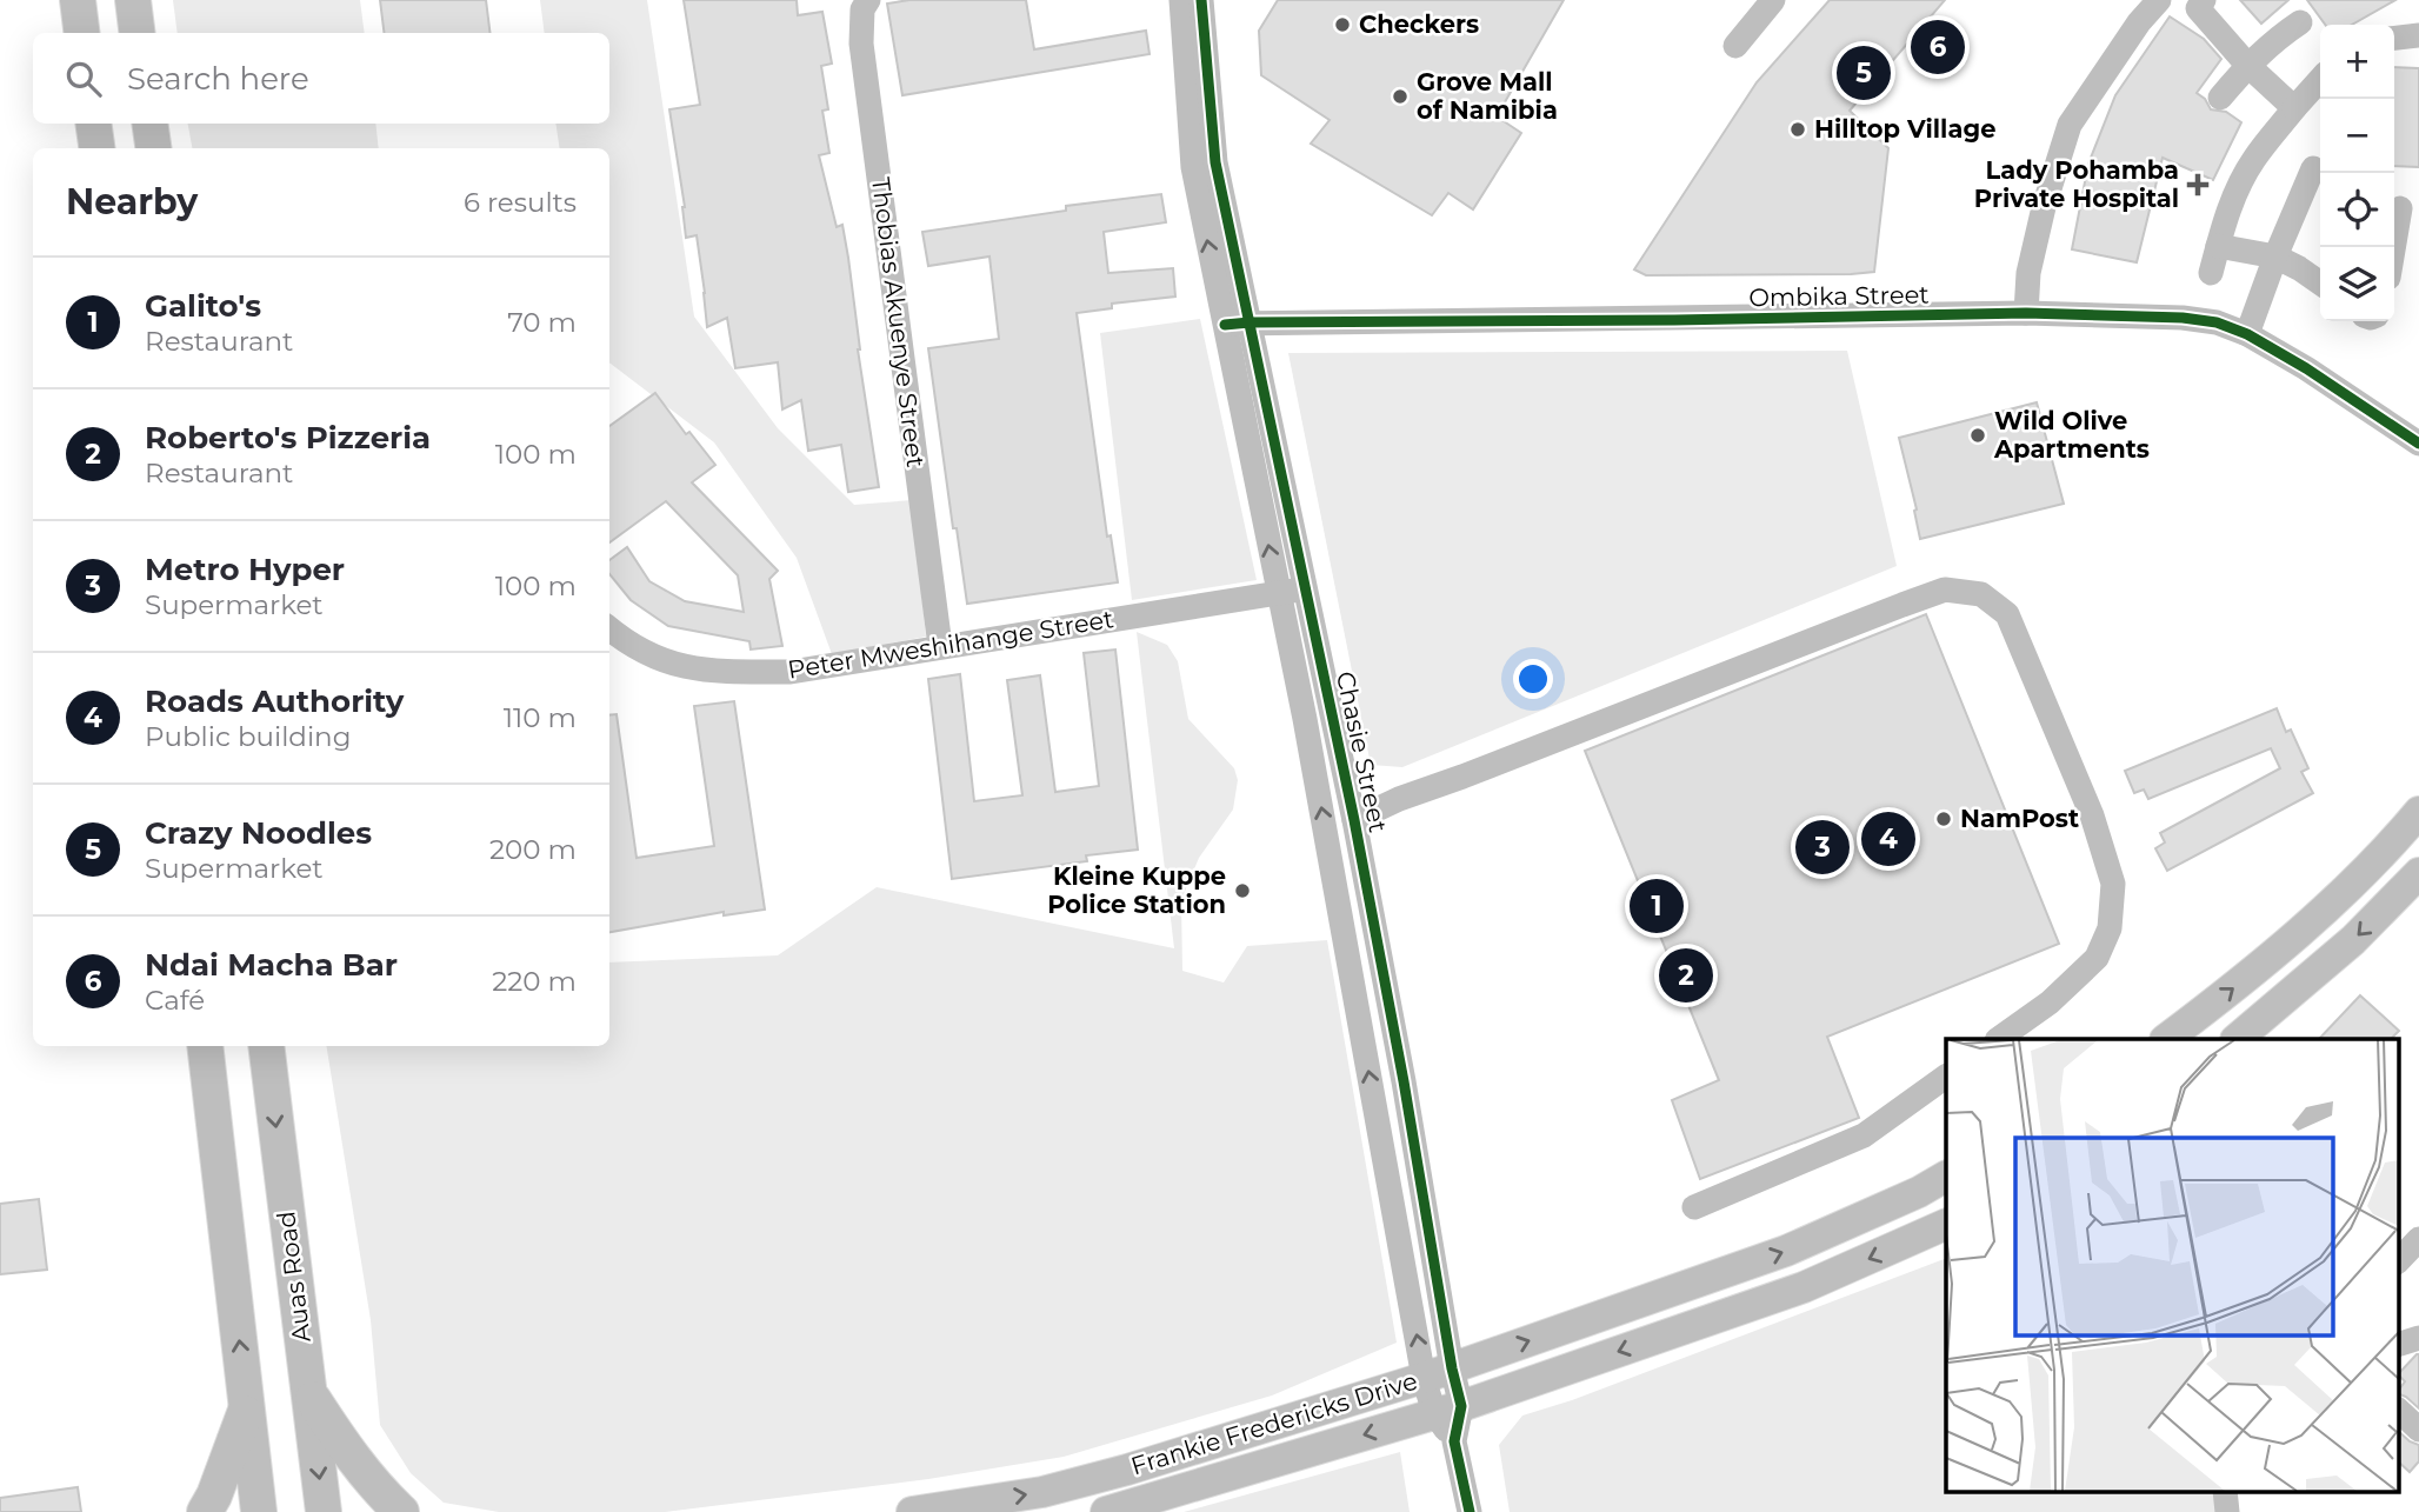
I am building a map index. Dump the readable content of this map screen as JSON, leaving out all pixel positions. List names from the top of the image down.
{
  "streets": {
    "highway": ["Auas Road"],
    "main road": ["Frankie Fredericks Drive"],
    "street": [
      "Ombika Street",
      "Thobias Akuenye Street",
      "Peter Mweshihange Street",
      "Chasie Street"
    ]
  },
  "crossings": [
    ["Ombika Street", "Chasie Street"],
    ["Thobias Akuenye Street", "Peter Mweshihange Street"],
    ["Peter Mweshihange Street", "Chasie Street"],
    ["Chasie Street", "Frankie Fredericks Drive"]
  ],
  "places": {
    "other": [
      "Checkers",
      "Grove Mall of Namibia",
      "Hilltop Village",
      "Wild Olive Apartments",
      "NamPost",
      "Kleine Kuppe Police Station"
    ],
    "health": ["Lady Pohamba Private Hospital"]
  },
  "page": {
    "pins": [
      "6",
      "5",
      "4",
      "3",
      "1",
      "2"
    ],
    "map_buttons": ["+", "−"],
    "search": "Search here",
    "heading": ["Nearby", "6 results"],
    "list": [
      {
        "mark": "1",
        "name": "Galito's",
        "note": "Restaurant",
        "value": "70 m"
      },
      {
        "mark": "2",
        "name": "Roberto's Pizzeria",
        "note": "Restaurant",
        "value": "100 m"
      },
      {
        "mark": "3",
        "name": "Metro Hyper",
        "note": "Supermarket",
        "value": "100 m"
      },
      {
        "mark": "4",
        "name": "Roads Authority",
        "note": "Public building",
        "value": "110 m"
      },
      {
        "mark": "5",
        "name": "Crazy Noodles",
        "note": "Supermarket",
        "value": "200 m"
      },
      {
        "mark": "6",
        "name": "Ndai Macha Bar",
        "note": "Café",
        "value": "220 m"
      }
    ]
  }
}
